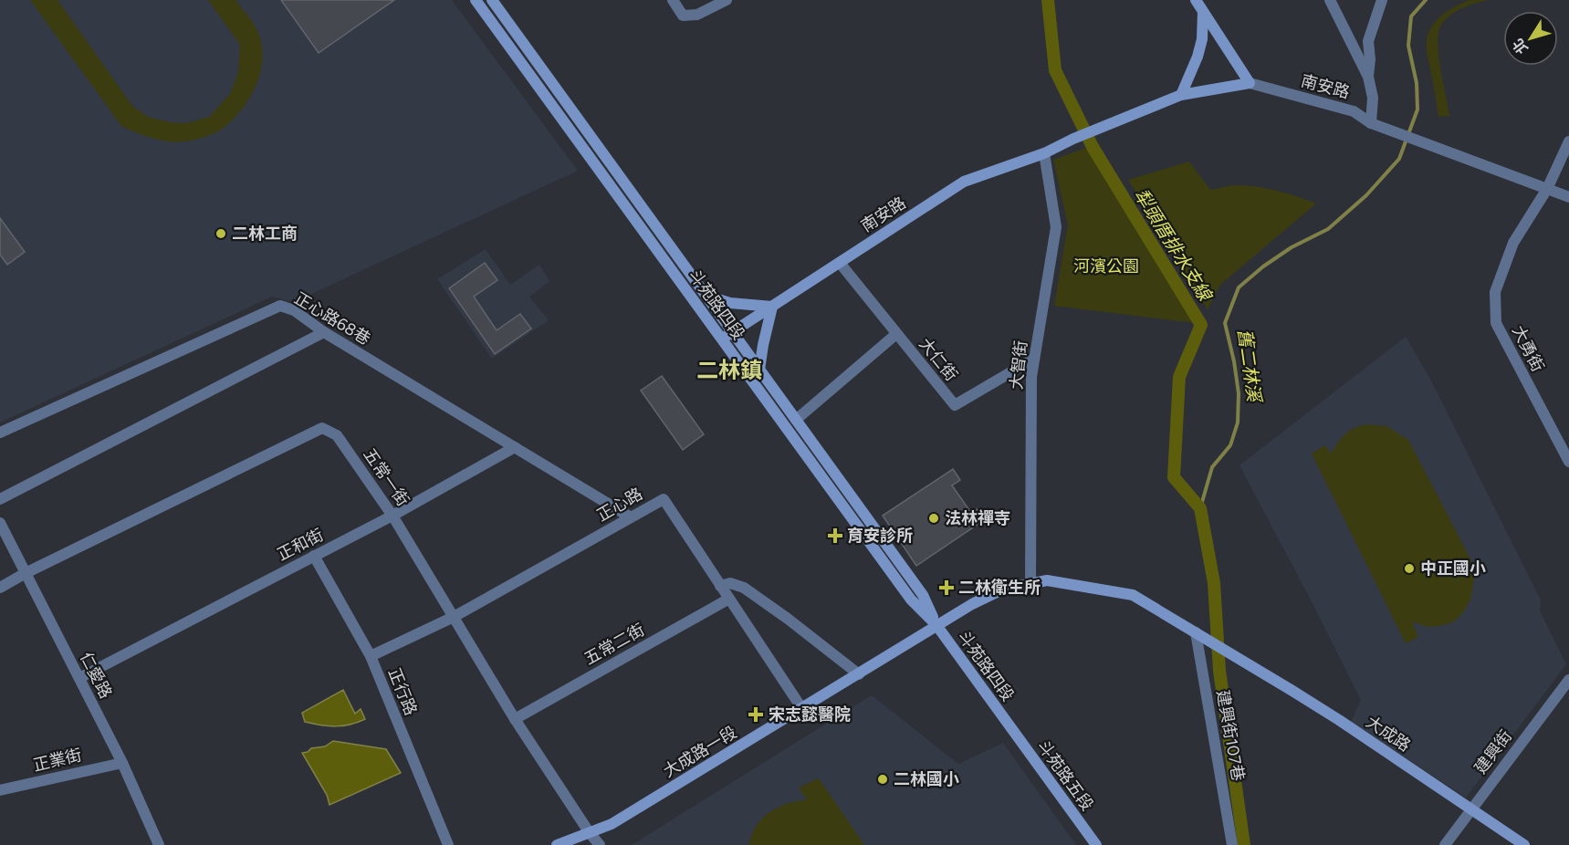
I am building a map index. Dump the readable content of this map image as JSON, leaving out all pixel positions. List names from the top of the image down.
{
  "streets": {
    "main road": [
      "南安路",
      "斗苑路四段",
      "大成路",
      "大成路一段",
      "斗苑路五段"
    ],
    "street": [
      "正心路68巷",
      "大勇街",
      "大仁街",
      "大智街",
      "五常一街",
      "正心路",
      "正和街",
      "五常二街",
      "仁愛路",
      "正行路",
      "建興街107巷",
      "建興街",
      "正業街"
    ]
  },
  "crossings": [
    ["南安路", "斗苑路四段"],
    ["南安路", "大勇街"],
    ["南安路", "大仁街"],
    ["南安路", "大智街"],
    ["斗苑路四段", "大成路一段"],
    ["斗苑路四段", "斗苑路五段"],
    ["正心路68巷", "正心路"],
    ["正心路68巷", "正和街"],
    ["大仁街", "大智街"],
    ["五常一街", "正心路"],
    ["五常一街", "正和街"],
    ["五常一街", "五常二街"],
    ["五常一街", "仁愛路"],
    ["五常一街", "大成路一段"],
    ["正心路", "五常二街"],
    ["正心路", "正行路"],
    ["正心路", "大成路一段"],
    ["正和街", "仁愛路"],
    ["正和街", "正行路"],
    ["仁愛路", "正業街"],
    ["大成路", "建興街107巷"],
    ["大成路", "建興街"]
  ],
  "districts": ["二林鎮"],
  "water": ["犁頭厝排水支線", "舊二林溪"],
  "parks": ["河濱公園"],
  "places": {
    "other": [
      "二林工商",
      "法林禪寺",
      "中正國小",
      "二林國小"
    ],
    "health": ["育安診所", "二林衛生所", "宋志懿醫院"]
  },
  "north": "bottom left"
}
